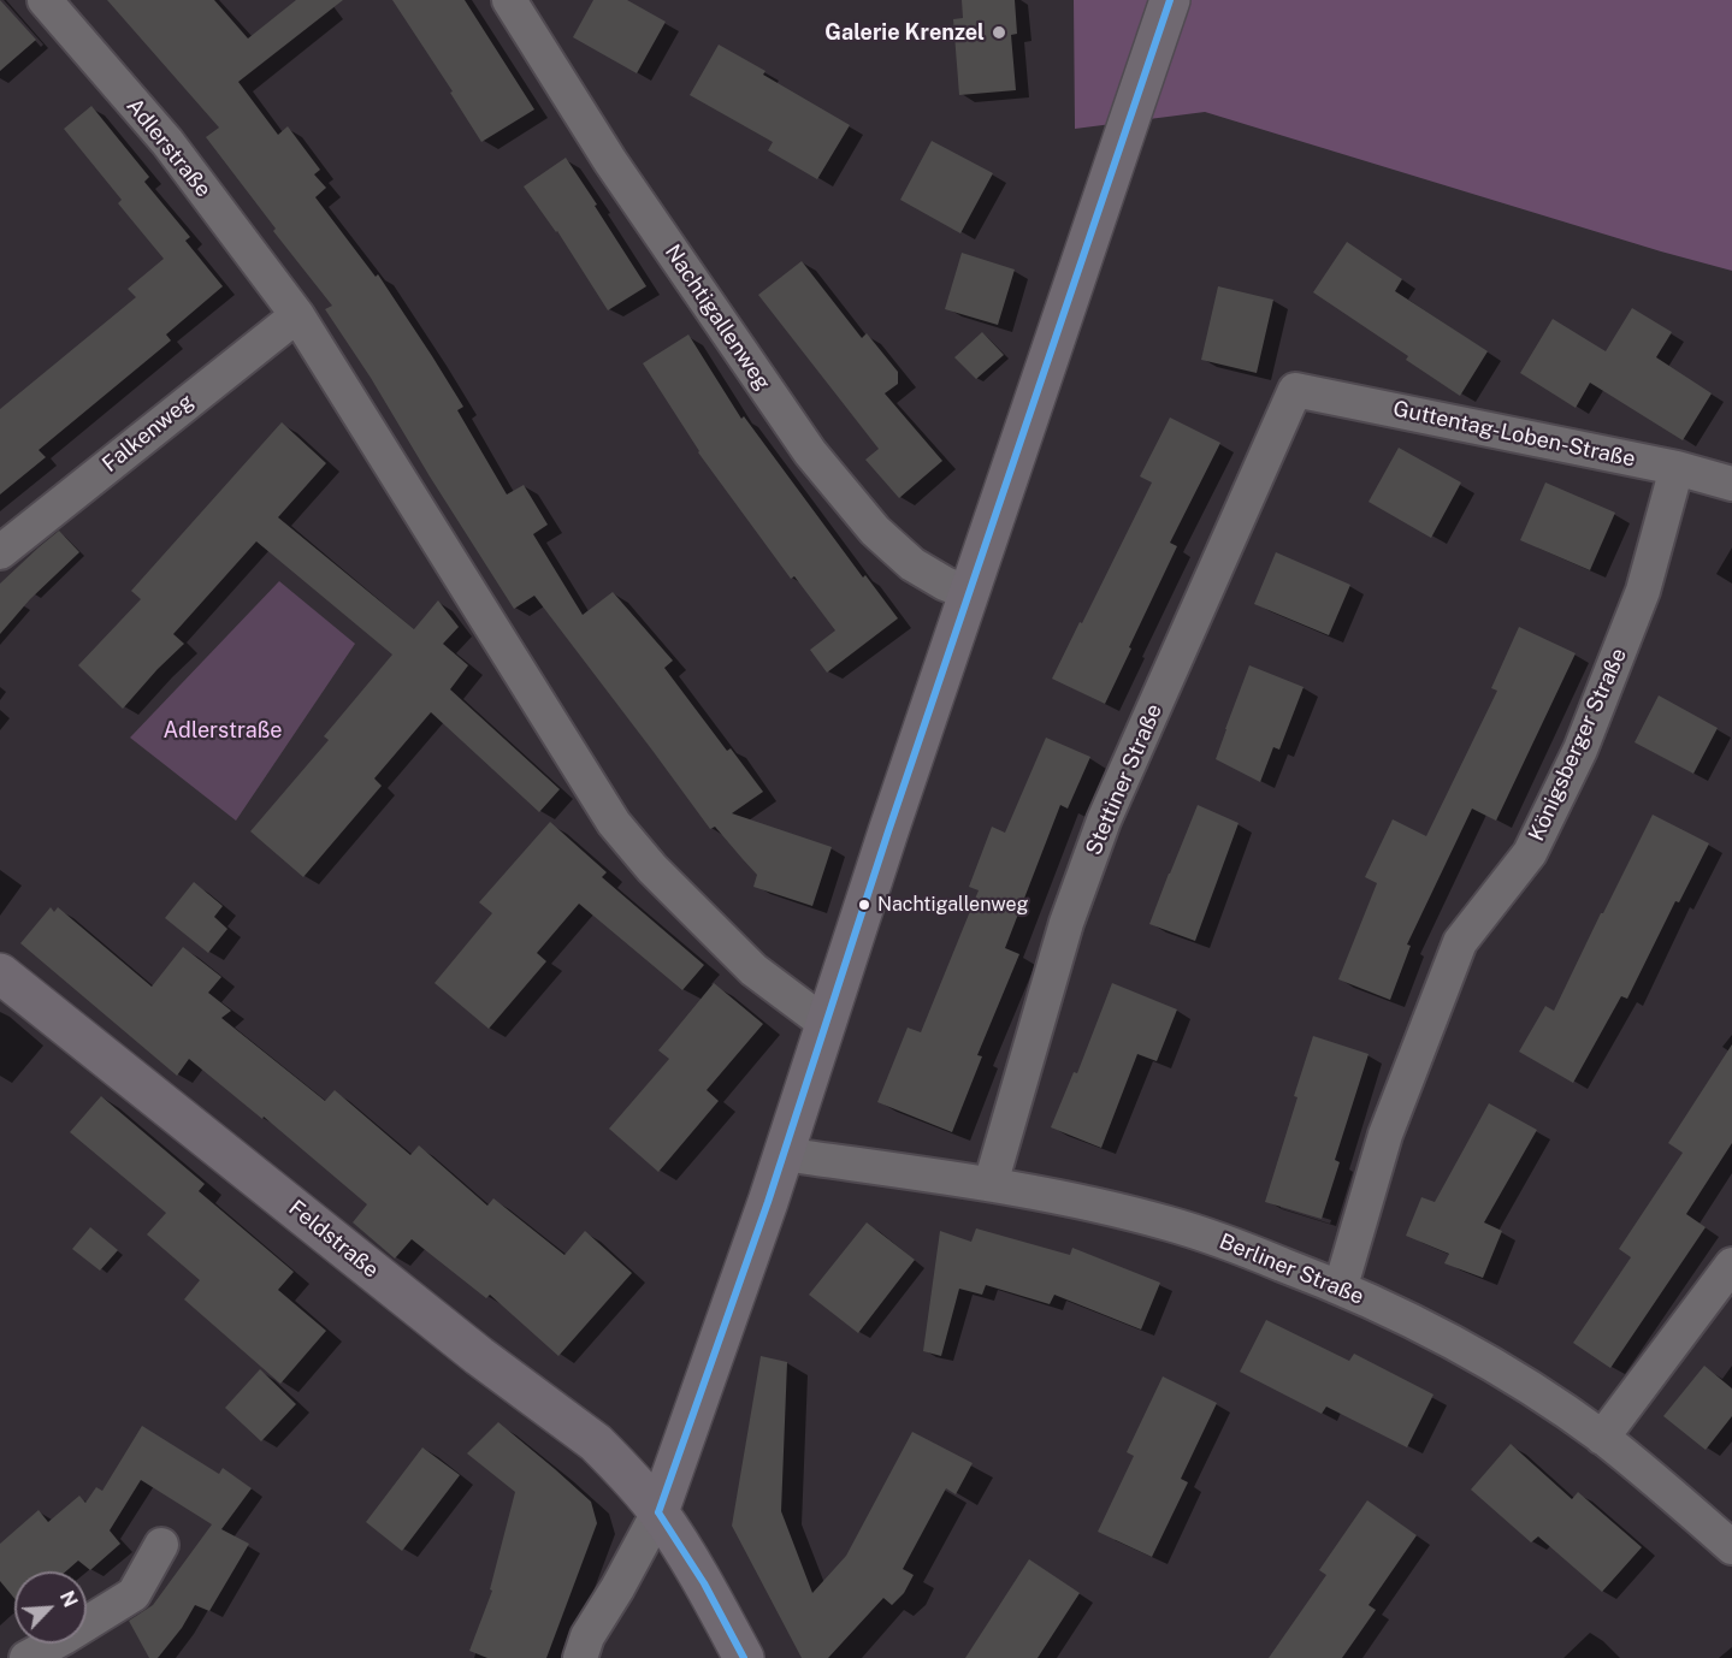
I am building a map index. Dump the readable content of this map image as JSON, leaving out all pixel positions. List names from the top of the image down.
{
  "streets": {
    "street": [
      "Adlerstraße",
      "Nachtigallenweg",
      "Falkenweg",
      "Guttentag-Loben-Straße",
      "Königsberger Straße",
      "Stettiner Straße",
      "Feldstraße",
      "Berliner Straße"
    ]
  },
  "crossings": [
    ["Adlerstraße", "Falkenweg"],
    ["Guttentag-Loben-Straße", "Königsberger Straße"],
    ["Guttentag-Loben-Straße", "Stettiner Straße"],
    ["Königsberger Straße", "Berliner Straße"],
    ["Stettiner Straße", "Berliner Straße"]
  ],
  "parks": ["Adlerstraße"],
  "places": ["Galerie Krenzel", "Nachtigallenweg"],
  "north": "top right"
}
